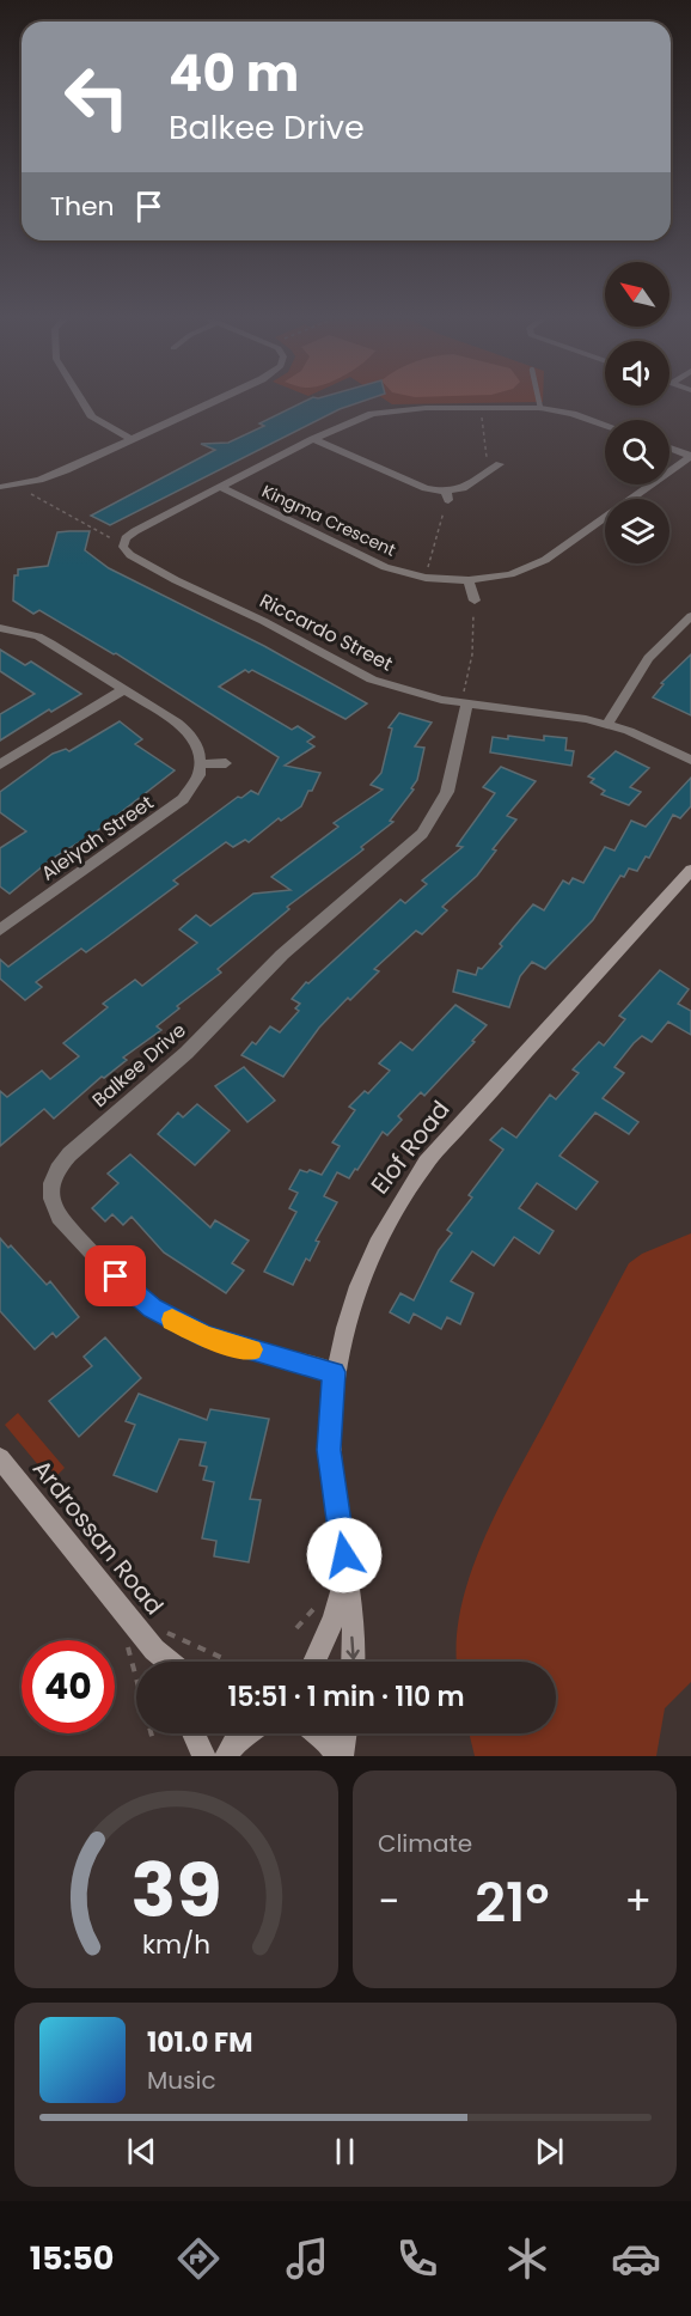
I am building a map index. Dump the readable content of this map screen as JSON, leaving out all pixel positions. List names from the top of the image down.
{
  "streets": {
    "street": [
      "Kingma Crescent",
      "Riccardo Street",
      "Aleiyah Street",
      "Balkee Drive",
      "Elof Road",
      "Ardrossan Road"
    ]
  },
  "crossings": [
    ["Kingma Crescent", "Riccardo Street"],
    ["Riccardo Street", "Balkee Drive"],
    ["Balkee Drive", "Elof Road"]
  ],
  "north": "top left",
  "page": {
    "turn": ["40 m", "Balkee Drive"],
    "then": "Then",
    "limit": "40",
    "trip": "15:51 · 1 min · 110 m",
    "tile": "Climate",
    "heat": ["−", "21°", "+"],
    "song": ["101.0 FM", "Music"],
    "tabs": "15:50",
    "gauge": ["39", "km/h"]
  }
}
